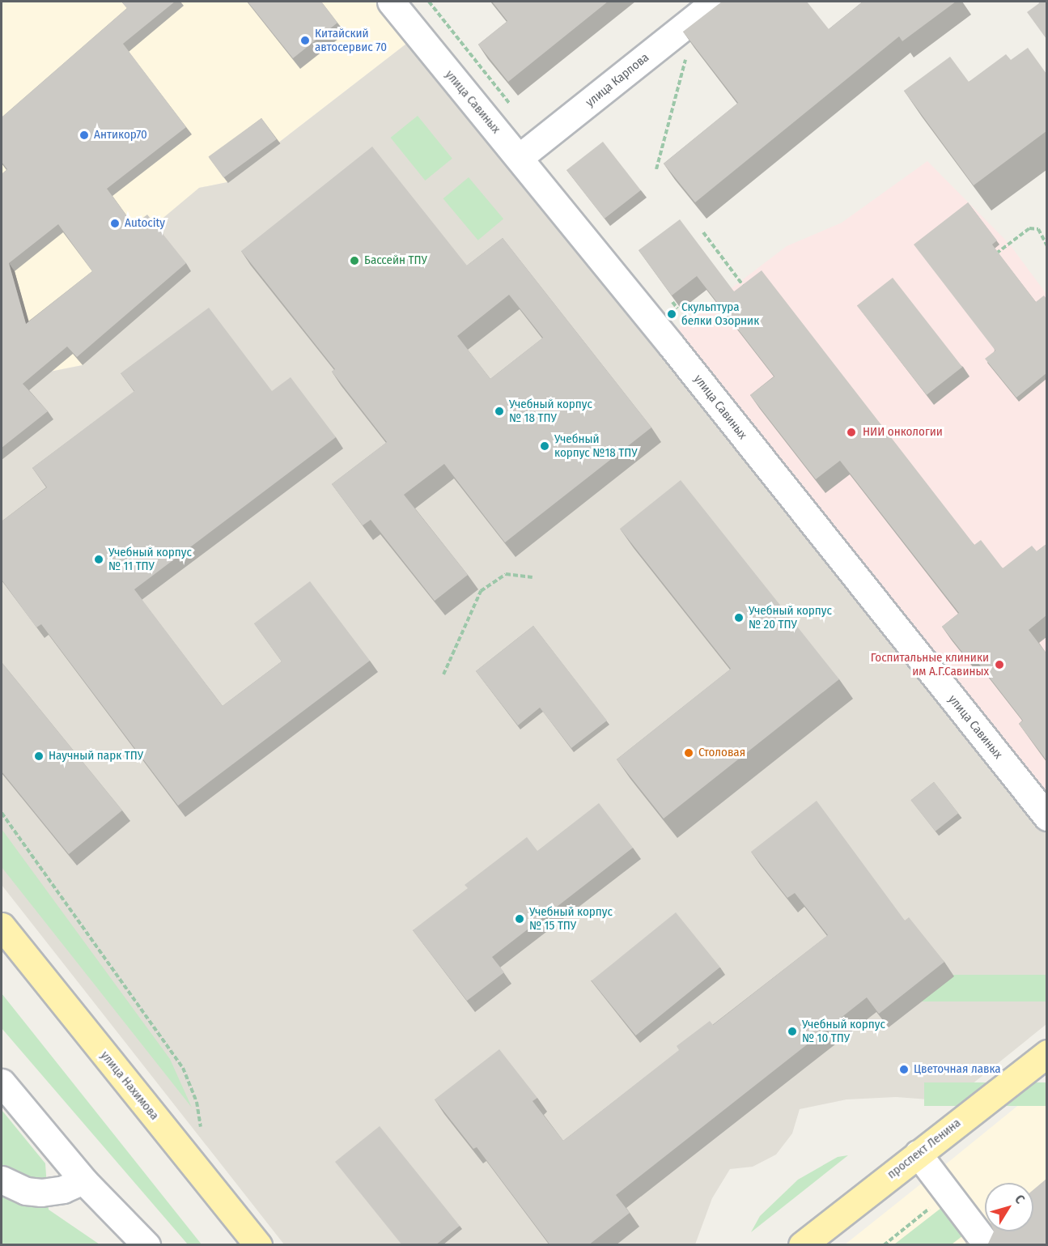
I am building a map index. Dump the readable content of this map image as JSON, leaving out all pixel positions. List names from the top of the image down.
{
  "streets": {
    "main road": ["улица Нахимова", "проспект Ленина"],
    "street": ["улица Карпова", "улица Савиных"]
  },
  "crossings": [
    ["улица Карпова", "улица Савиных"]
  ],
  "places": [
    "Китайский автосервис 70",
    "Антикор70",
    "Autocity",
    "Бассейн ТПУ",
    "Скульптура белки Озорник",
    "Учебный корпус № 18 ТПУ",
    "НИИ онкологии",
    "Учебный корпус №18 ТПУ",
    "Учебный корпус № 11 ТПУ",
    "Учебный корпус № 20 ТПУ",
    "Госпитальные клиники им А.Г.Савиных",
    "Столовая",
    "Научный парк ТПУ",
    "Учебный корпус № 15 ТПУ",
    "Учебный корпус № 10 ТПУ",
    "Цветочная лавка"
  ],
  "north": "top right"
}
